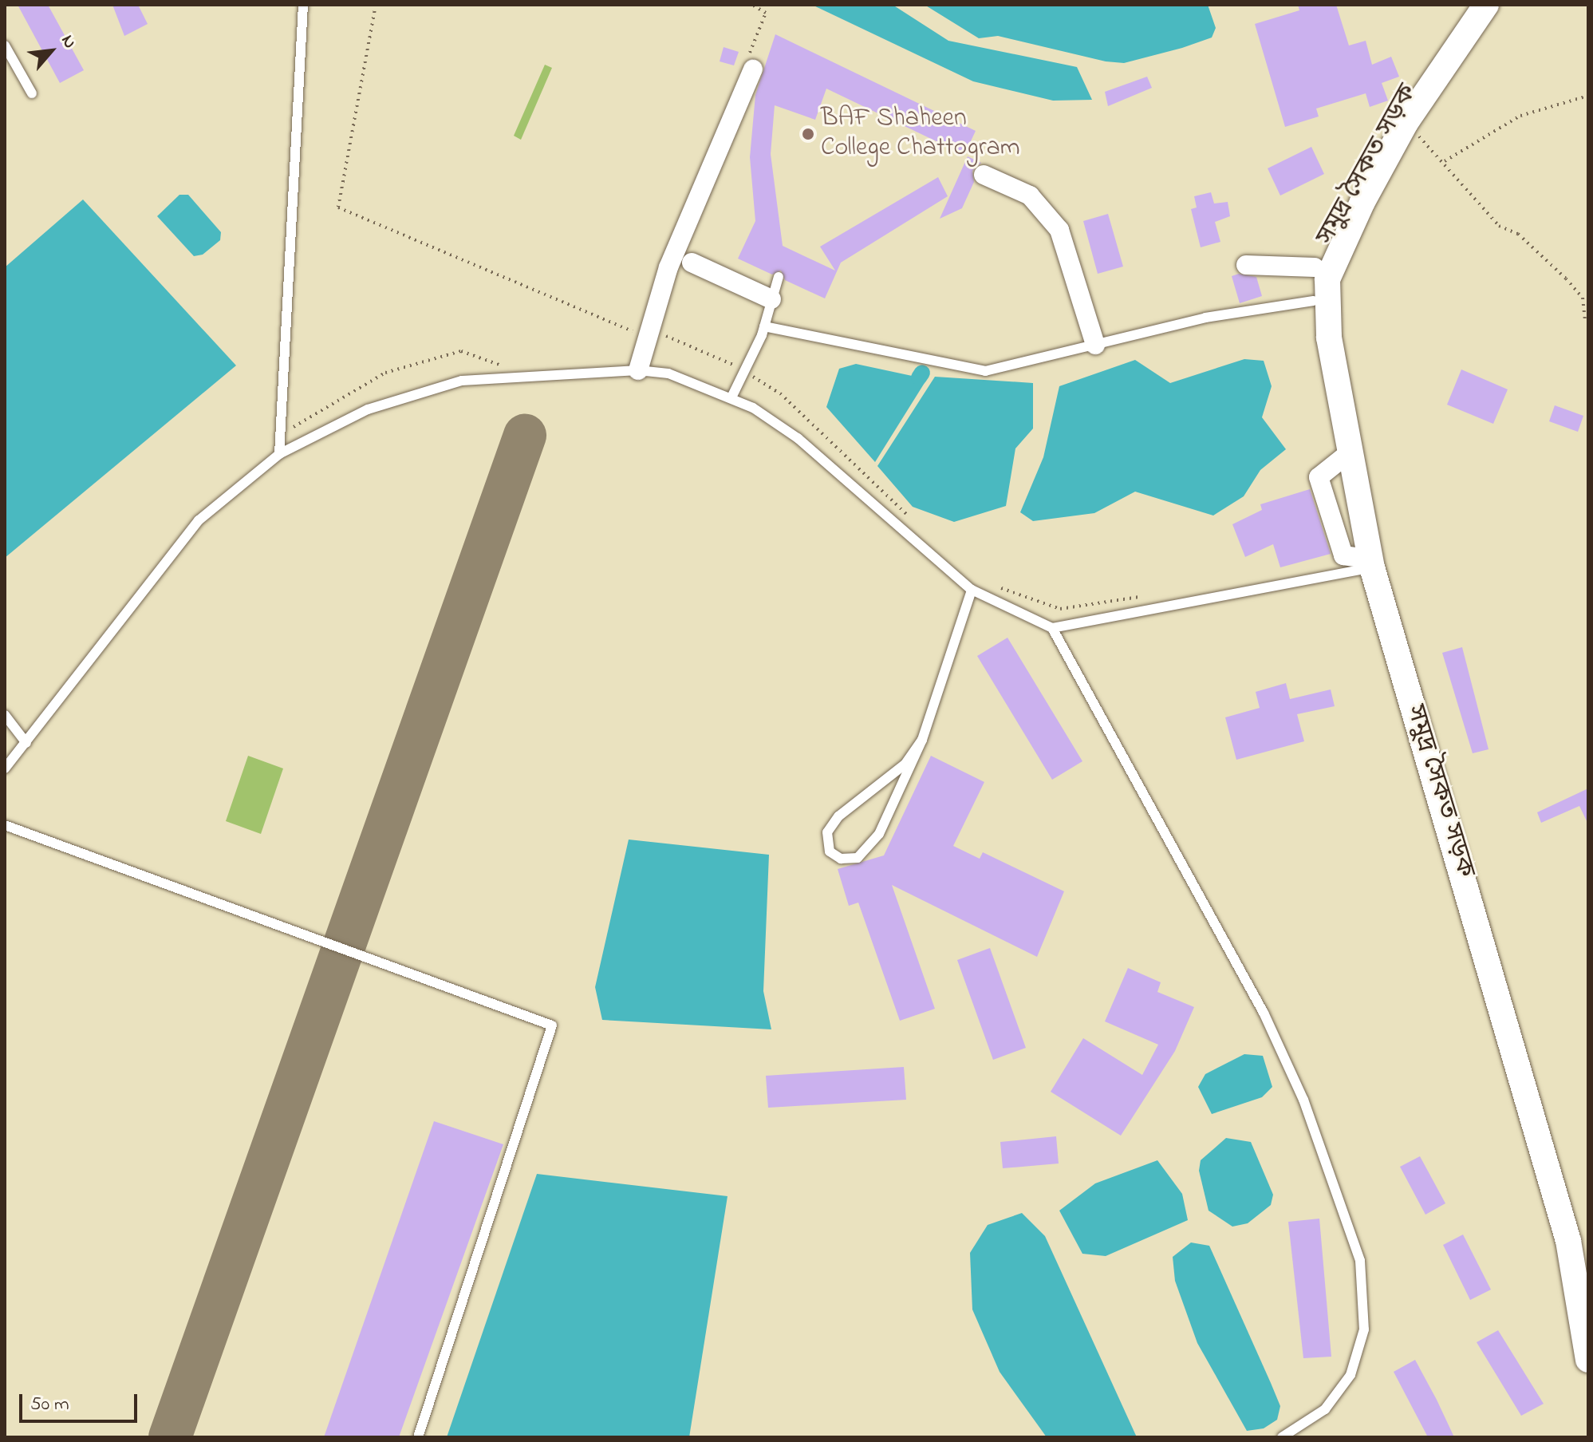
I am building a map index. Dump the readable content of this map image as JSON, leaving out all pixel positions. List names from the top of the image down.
{
  "streets": {
    "main road": ["সমুদ্র সৈকত সড়ক"]
  },
  "places": ["BAF Shaheen College Chattogram"],
  "scale_bar": "50 m",
  "north": "top right"
}
